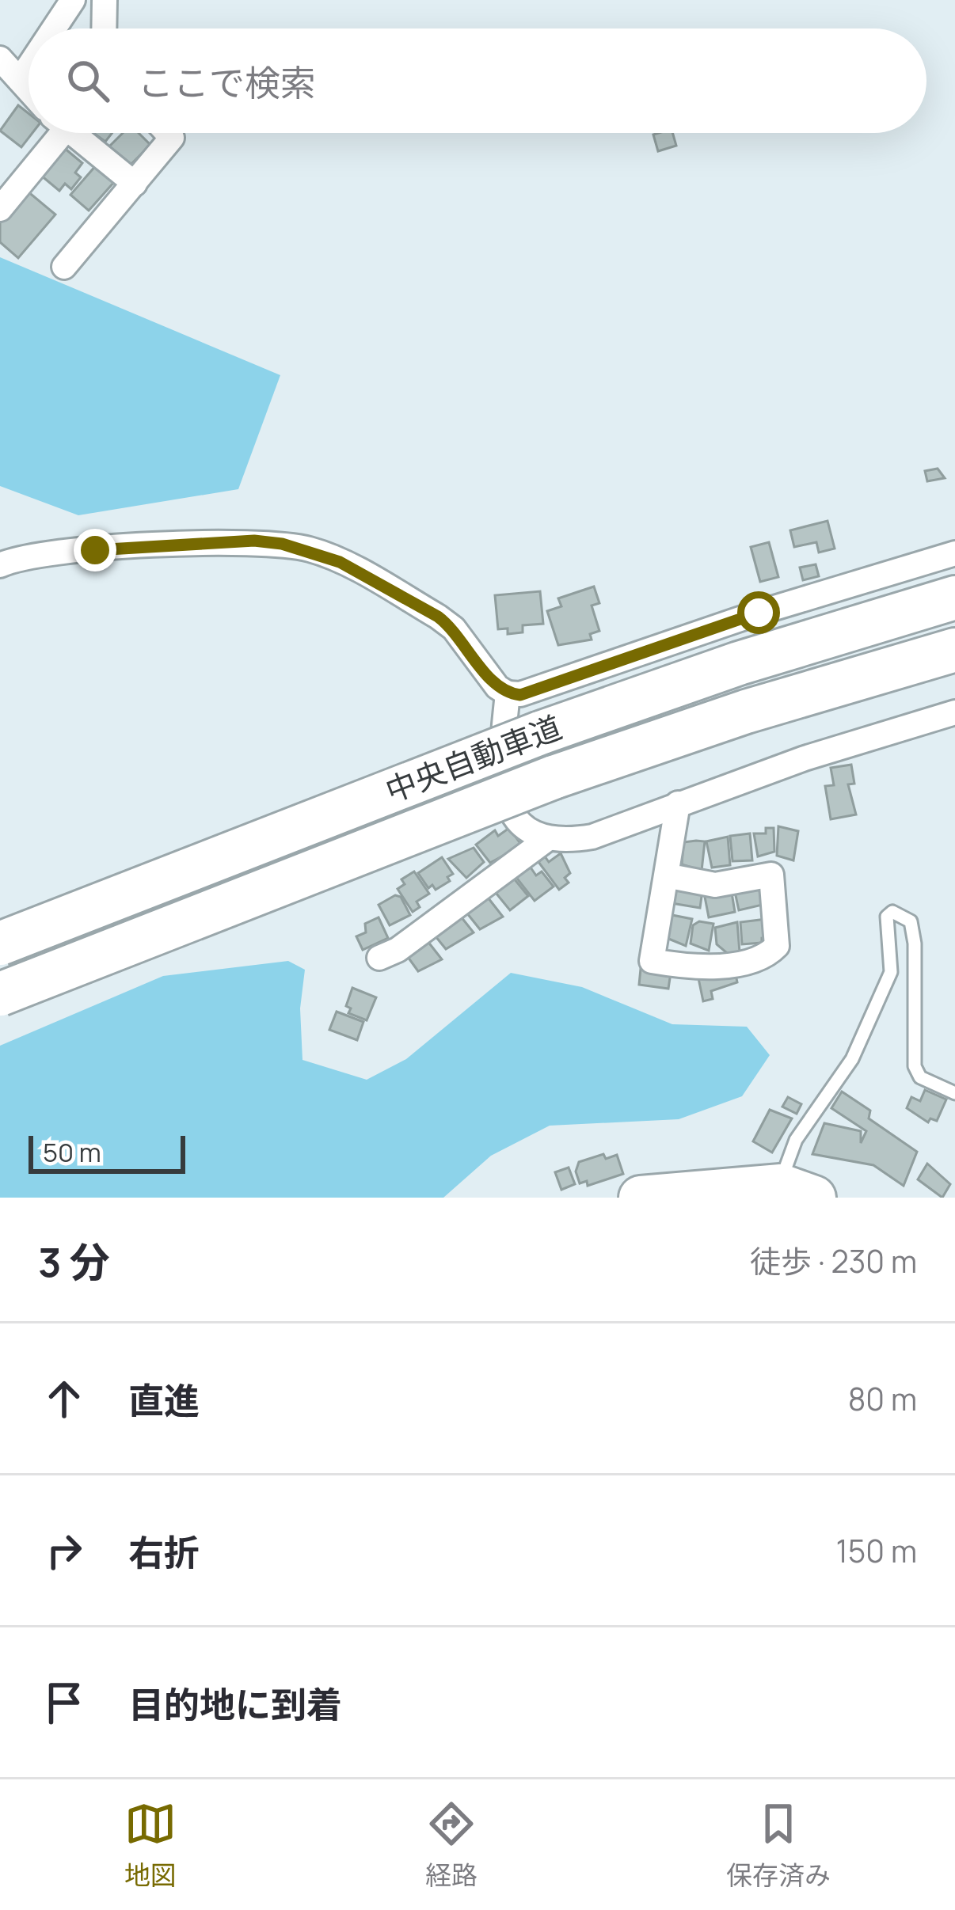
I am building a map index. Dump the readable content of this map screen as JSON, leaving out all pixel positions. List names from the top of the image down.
{
  "streets": {
    "highway": ["中央自動車道"]
  },
  "scale_bar": "50 m",
  "page": {
    "search": "ここで検索",
    "scale": "50 m",
    "heading": ["3 分", "徒歩 · 230 m"],
    "list": [
      ["直進", "80 m"],
      ["右折", "150 m"],
      "目的地に到着"
    ],
    "nav": ["地図", "経路", "保存済み"]
  }
}
